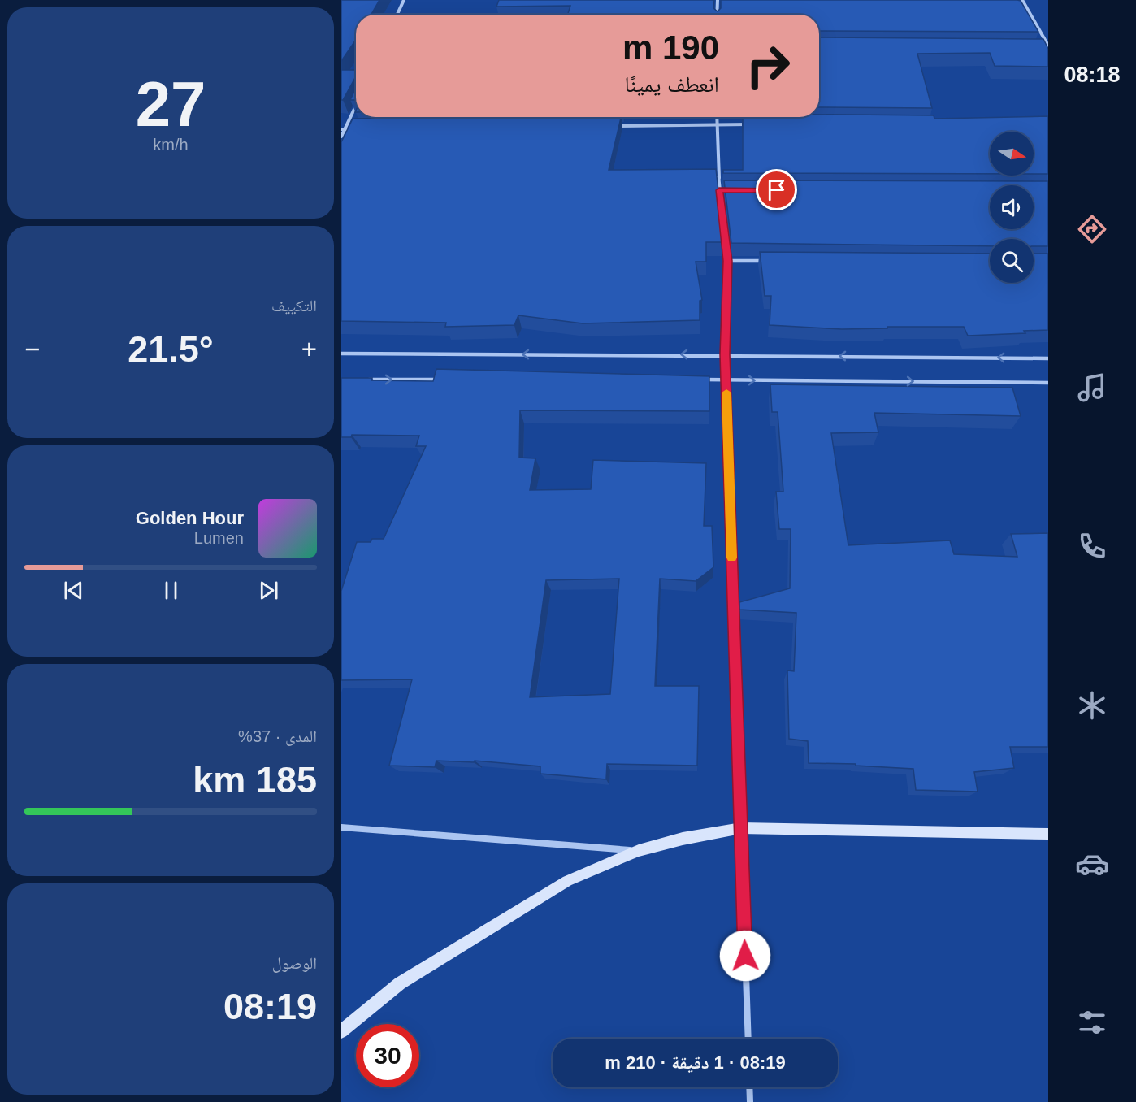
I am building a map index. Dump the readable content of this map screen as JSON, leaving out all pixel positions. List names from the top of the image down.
{
  "north": "right",
  "page": {
    "tabs": "08:18",
    "tile": [
      ["27", "km/h"],
      "التكييف",
      ["المدى · 37%", "185 km"],
      ["الوصول", "08:19"]
    ],
    "turn": ["190 m", "انعطف يمينًا"],
    "heat": ["−", "21.5°", "+"],
    "song": ["Golden Hour", "Lumen"],
    "limit": "30",
    "trip": "08:19 · 1 دقيقة · 210 m"
  }
}
